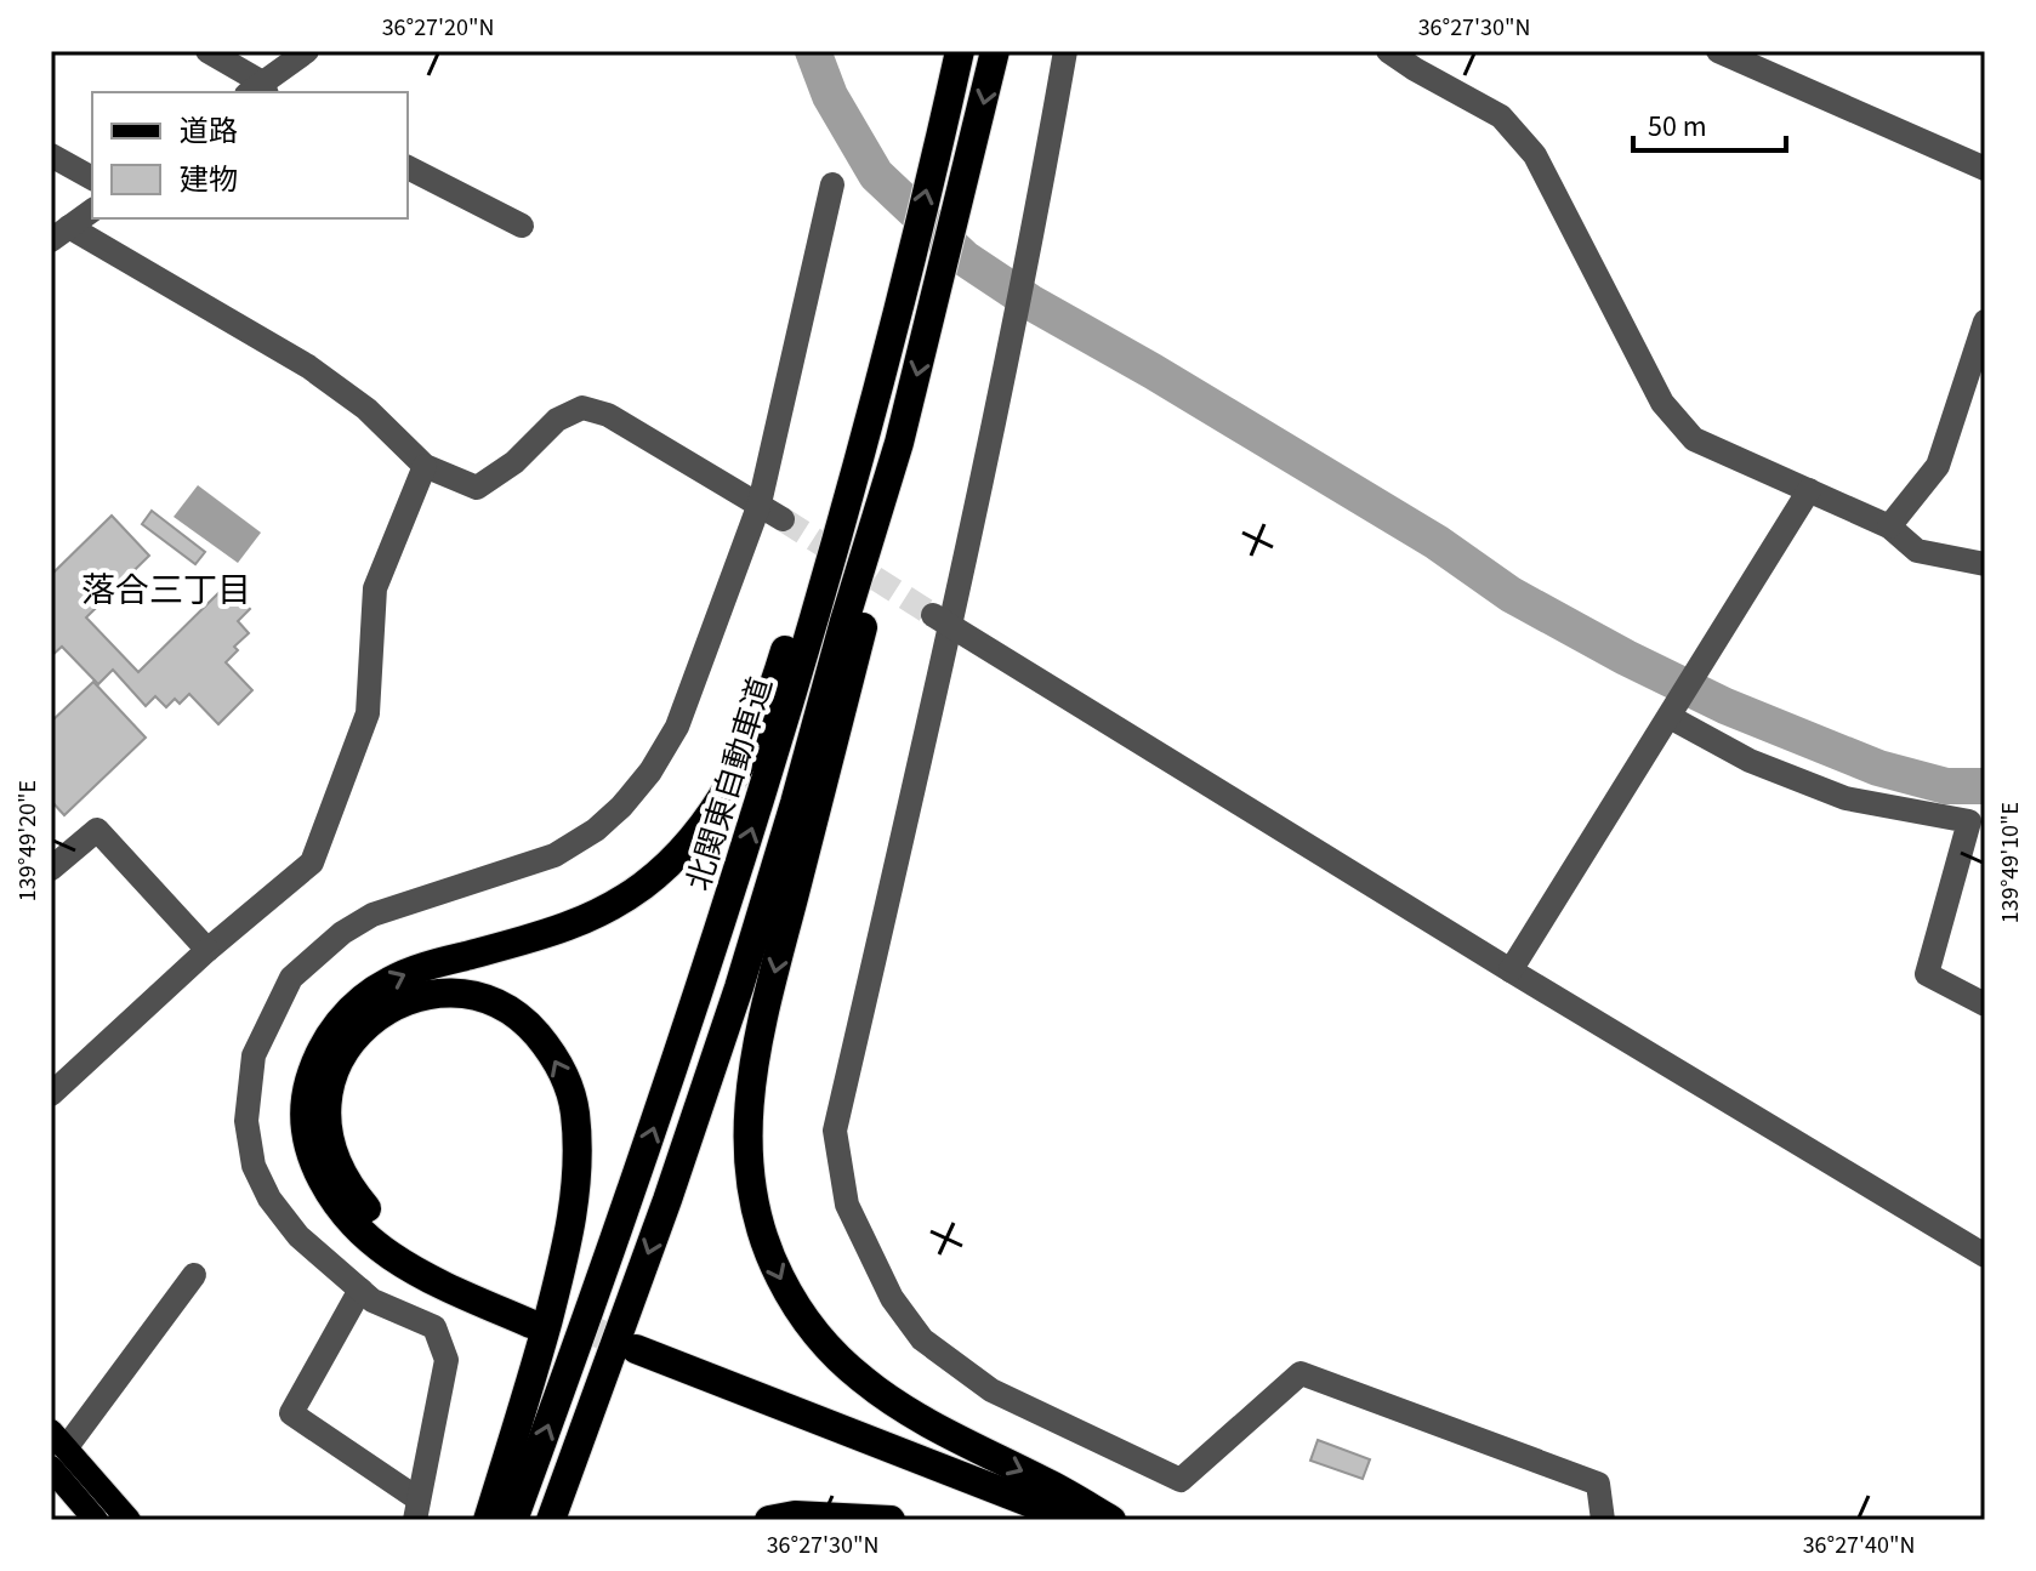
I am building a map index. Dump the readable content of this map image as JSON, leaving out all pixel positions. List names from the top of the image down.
{
  "streets": {
    "highway": ["北関東自動車道"]
  },
  "districts": ["落合三丁目"],
  "legend": ["道路", "建物"],
  "scale_bar": "50 m",
  "coordinates": [
    "36°27'20\"N",
    "36°27'30\"N",
    "139°49'20\"E",
    "139°49'10\"E",
    "36°27'40\"N"
  ]
}
